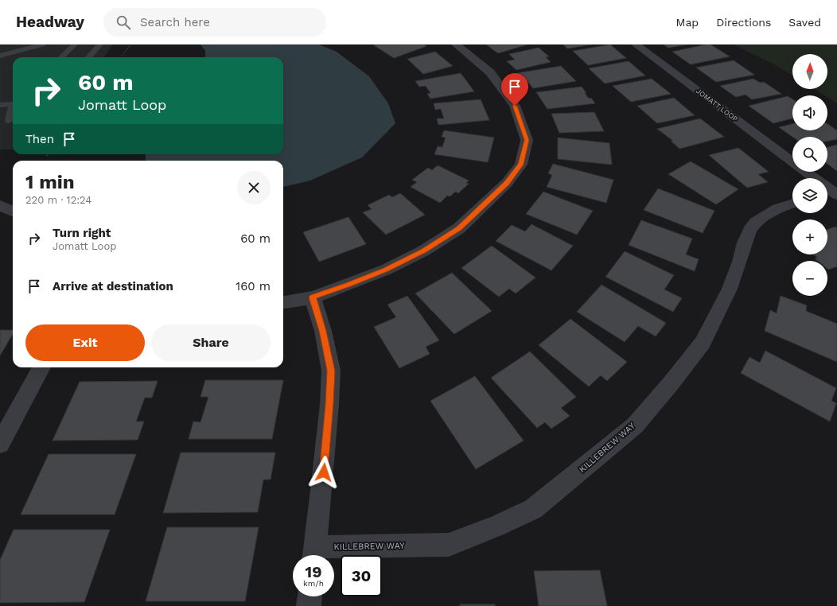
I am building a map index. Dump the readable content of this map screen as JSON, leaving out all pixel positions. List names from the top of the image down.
{
  "streets": {
    "street": ["JOMATT LOOP", "KILLEBREW WAY"]
  },
  "north": "top",
  "page": {
    "header": "Headway",
    "search": "Search here",
    "nav": ["Map", "Directions", "Saved"],
    "map_buttons": ["+", "−"],
    "turn": ["60 m", "Jomatt Loop"],
    "then": "Then",
    "heading": ["1 min", "220 m · 12:24"],
    "list": [
      {
        "name": "Turn right",
        "note": "Jomatt Loop",
        "value": "60 m"
      },
      {
        "name": "Arrive at destination",
        "value": "160 m"
      }
    ],
    "buttons": ["Exit", "Share"],
    "speed": "19 km/h",
    "limit": "30"
  }
}
